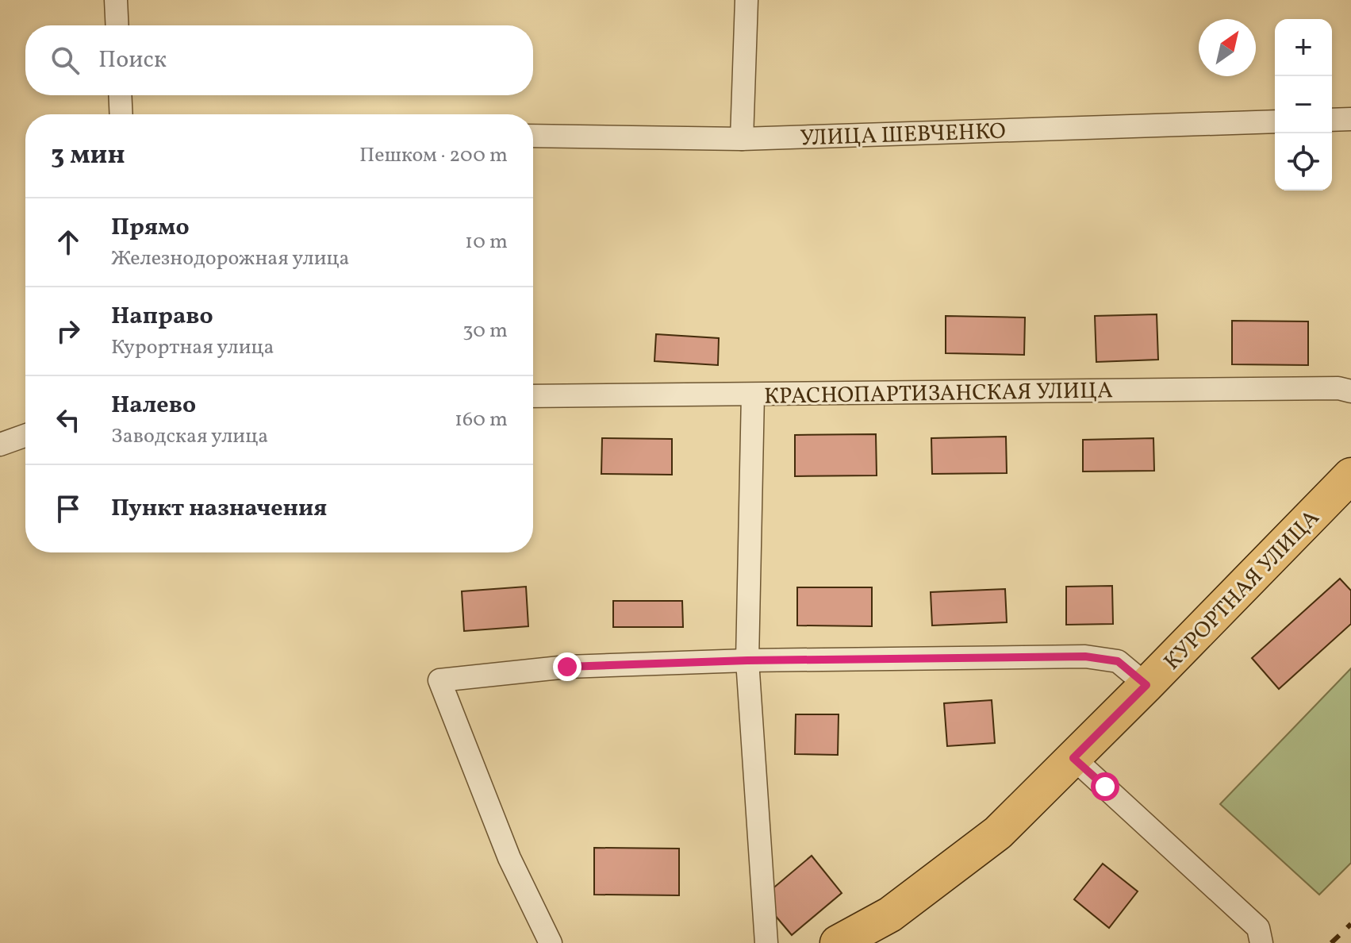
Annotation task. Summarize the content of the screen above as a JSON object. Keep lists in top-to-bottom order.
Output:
{
  "streets": {
    "main road": ["КУРОРТНАЯ УЛИЦА"],
    "street": ["УЛИЦА ШЕВЧЕНКО", "КРАСНОПАРТИЗАНСКАЯ УЛИЦА"]
  },
  "north": "top right",
  "page": {
    "map_buttons": ["+", "−"],
    "search": "Поиск",
    "heading": ["3 мин", "Пешком · 200 m"],
    "list": [
      ["Прямо", "Железнодорожная улица", "10 m"],
      ["Направо", "Курортная улица", "30 m"],
      ["Налево", "Заводская улица", "160 m"],
      "Пункт назначения"
    ]
  }
}
